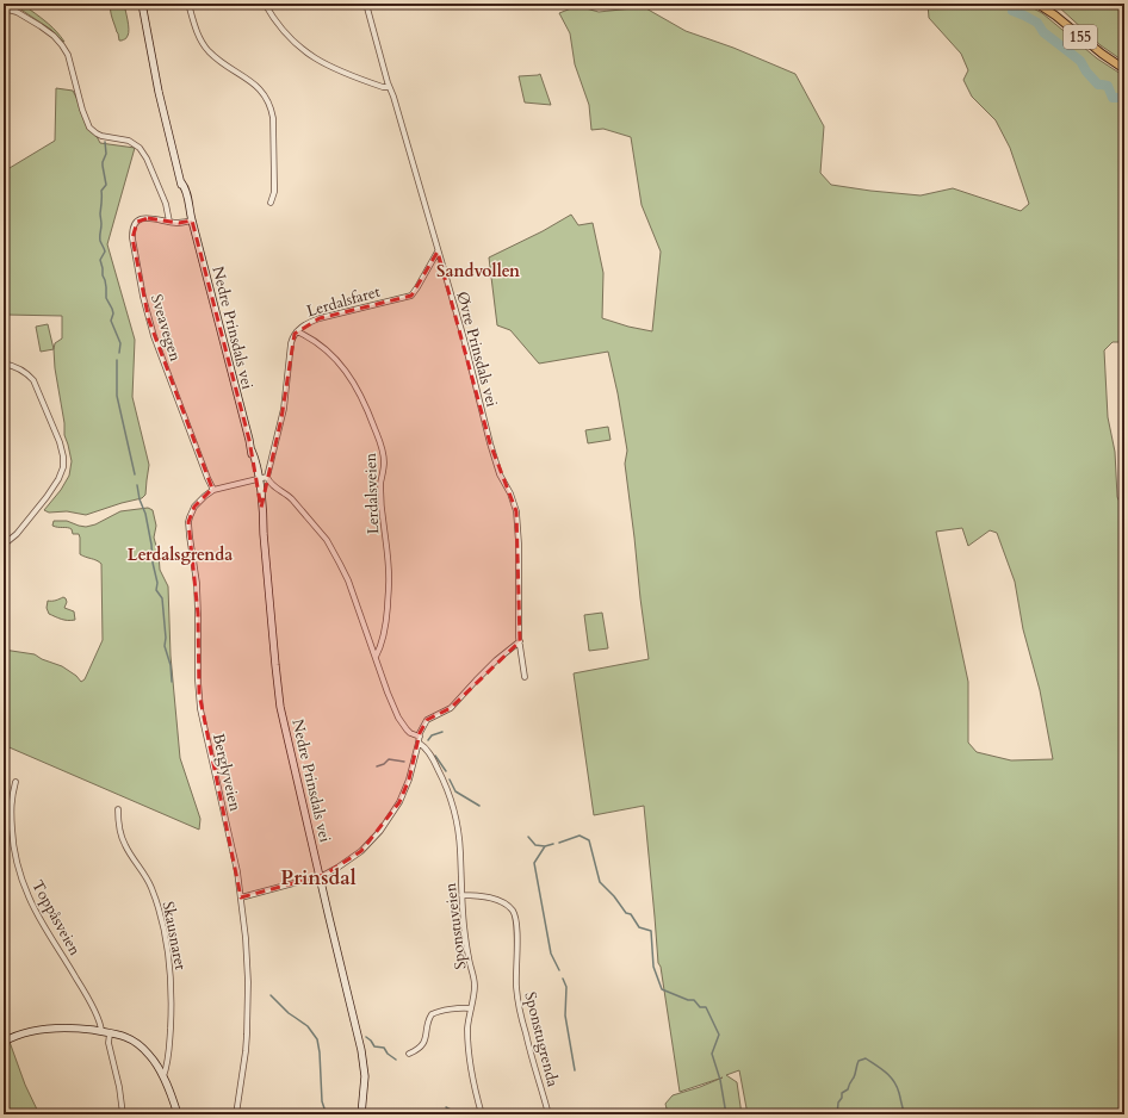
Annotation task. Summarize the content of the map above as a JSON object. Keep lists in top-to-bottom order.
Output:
{
  "streets": {
    "main road": ["155", "Nedre Prinsdals vei"],
    "street": [
      "Lerdalsfaret",
      "Sveavegen",
      "Øvre Prinsdals vei",
      "Lerdalsveien",
      "Berglyveien",
      "Toppåsveien",
      "Sponstuveien",
      "Skausnaret",
      "Sponstugrenda"
    ]
  },
  "crossings": [
    ["Lerdalsfaret", "Øvre Prinsdals vei"],
    ["Lerdalsfaret", "Lerdalsveien"],
    ["Lerdalsfaret", "Sponstuveien"],
    ["Sveavegen", "Nedre Prinsdals vei"],
    ["Sveavegen", "Berglyveien"],
    ["Nedre Prinsdals vei", "Berglyveien"],
    ["Lerdalsveien", "Sponstuveien"],
    ["Sponstuveien", "Sponstugrenda"]
  ],
  "districts": ["Sandvollen", "Lerdalsgrenda", "Prinsdal"]
}
